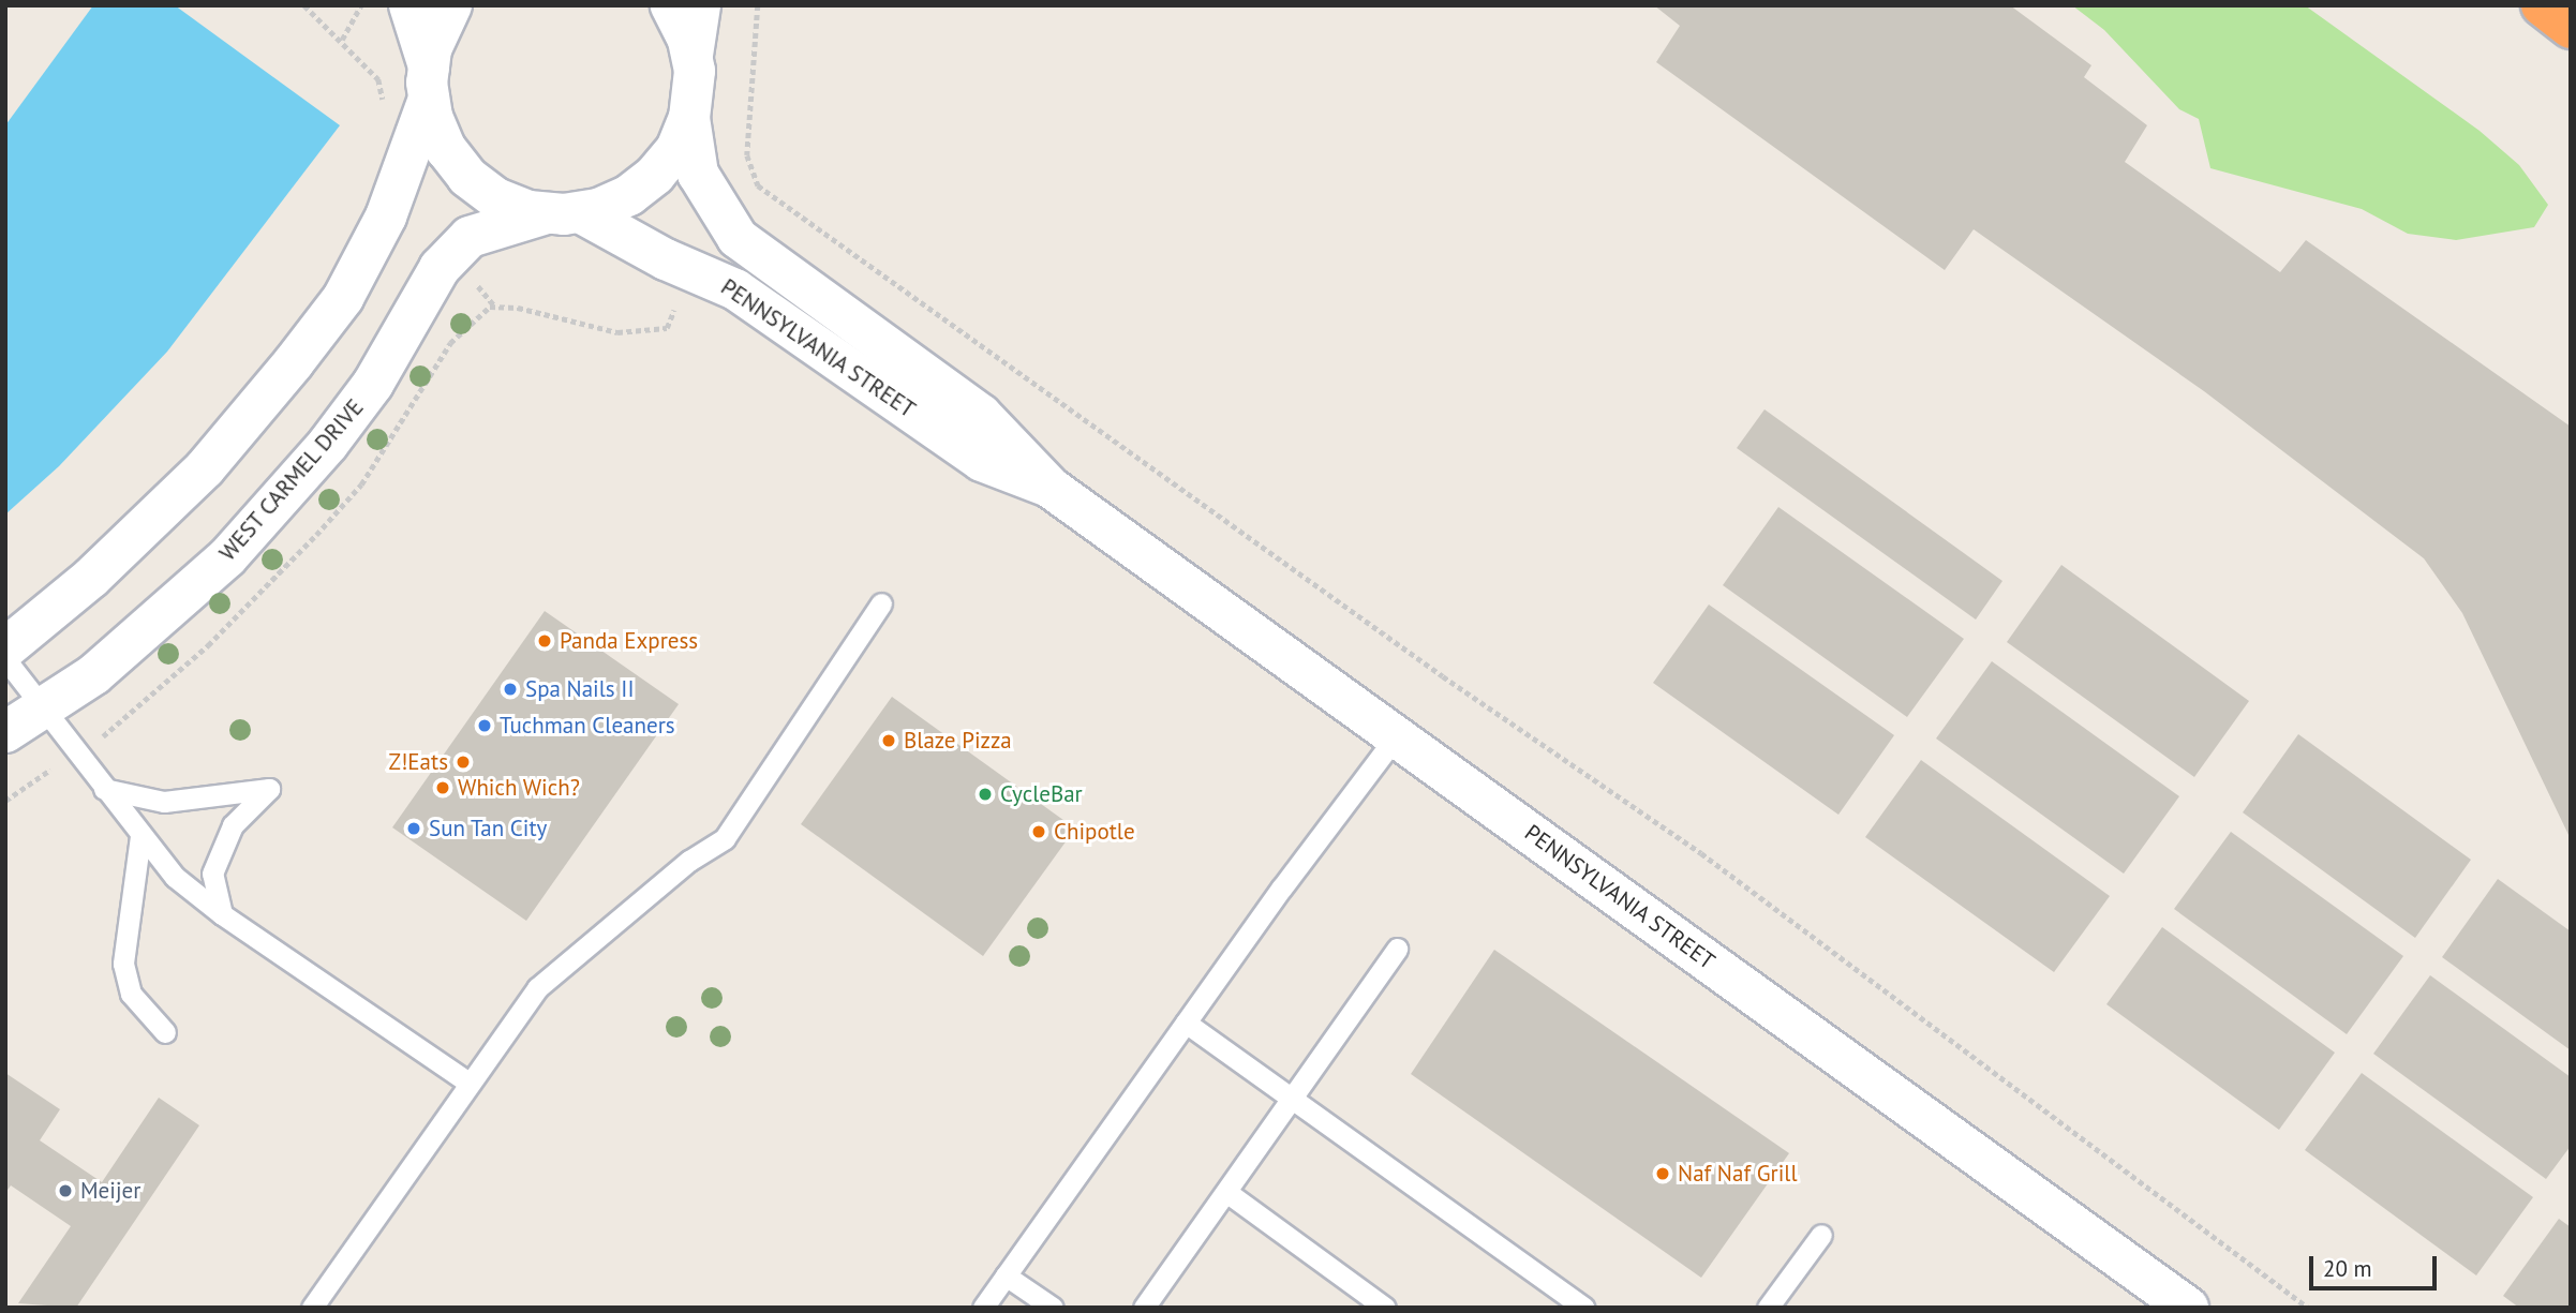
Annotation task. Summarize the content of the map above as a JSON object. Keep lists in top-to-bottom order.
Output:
{
  "streets": {
    "main road": ["PENNSYLVANIA STREET", "WEST CARMEL DRIVE"]
  },
  "crossings": [
    ["PENNSYLVANIA STREET", "WEST CARMEL DRIVE"]
  ],
  "places": [
    "Panda Express",
    "Spa Nails II",
    "Tuchman Cleaners",
    "Blaze Pizza",
    "Z!Eats",
    "Which Wich?",
    "CycleBar",
    "Sun Tan City",
    "Chipotle",
    "Naf Naf Grill",
    "Meijer"
  ],
  "scale_bar": "20 m"
}
